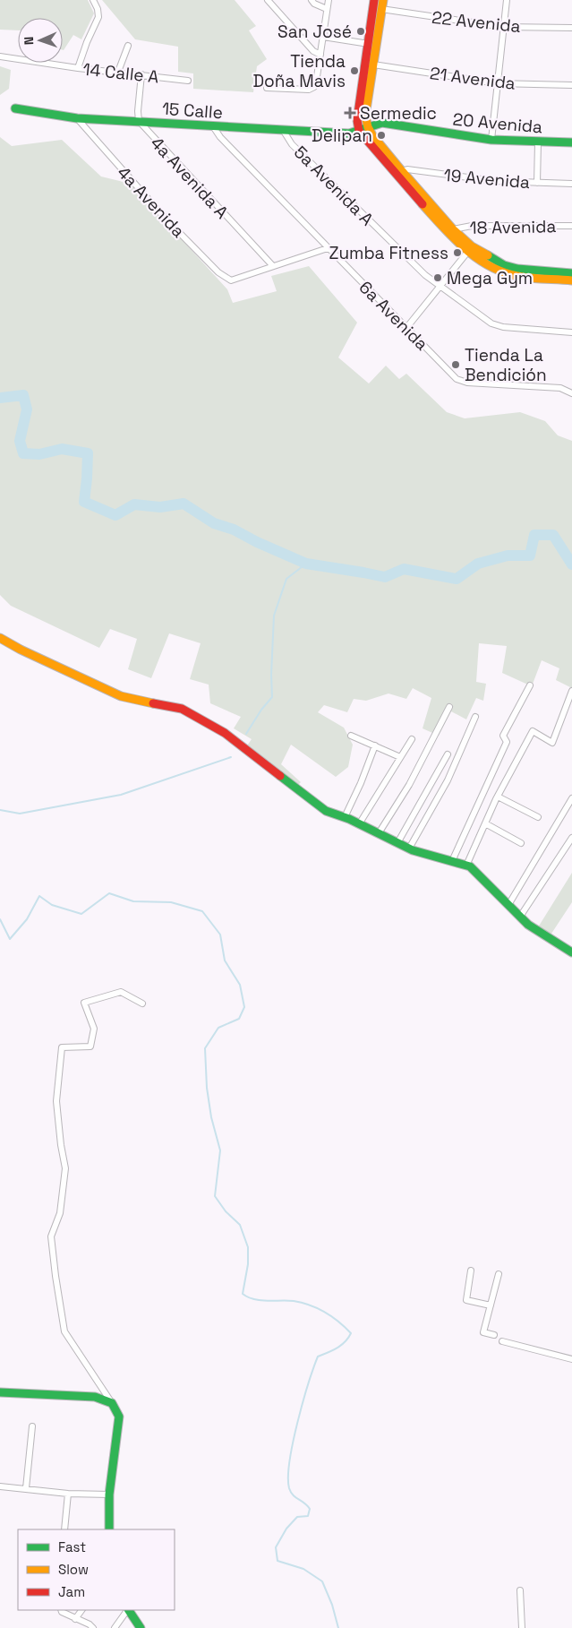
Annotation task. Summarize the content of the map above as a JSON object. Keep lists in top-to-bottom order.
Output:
{
  "streets": {
    "street": [
      "22 Avenida",
      "14 Calle A",
      "21 Avenida",
      "15 Calle",
      "20 Avenida",
      "4a Avenida A",
      "19 Avenida",
      "5a Avenida A",
      "4a Avenida",
      "18 Avenida",
      "6a Avenida"
    ]
  },
  "crossings": [
    ["14 Calle A", "4a Avenida A"],
    ["15 Calle", "20 Avenida"],
    ["15 Calle", "4a Avenida A"],
    ["15 Calle", "5a Avenida A"],
    ["15 Calle", "4a Avenida"],
    ["15 Calle", "6a Avenida"],
    ["4a Avenida A", "4a Avenida"]
  ],
  "places": {
    "other": [
      "San José",
      "Tienda Doña Mavis",
      "Delipan",
      "Zumba Fitness",
      "Mega Gym",
      "Tienda La Bendición"
    ],
    "health": ["Sermedic"]
  },
  "legend": ["Fast", "Slow", "Jam"],
  "north": "left"
}
